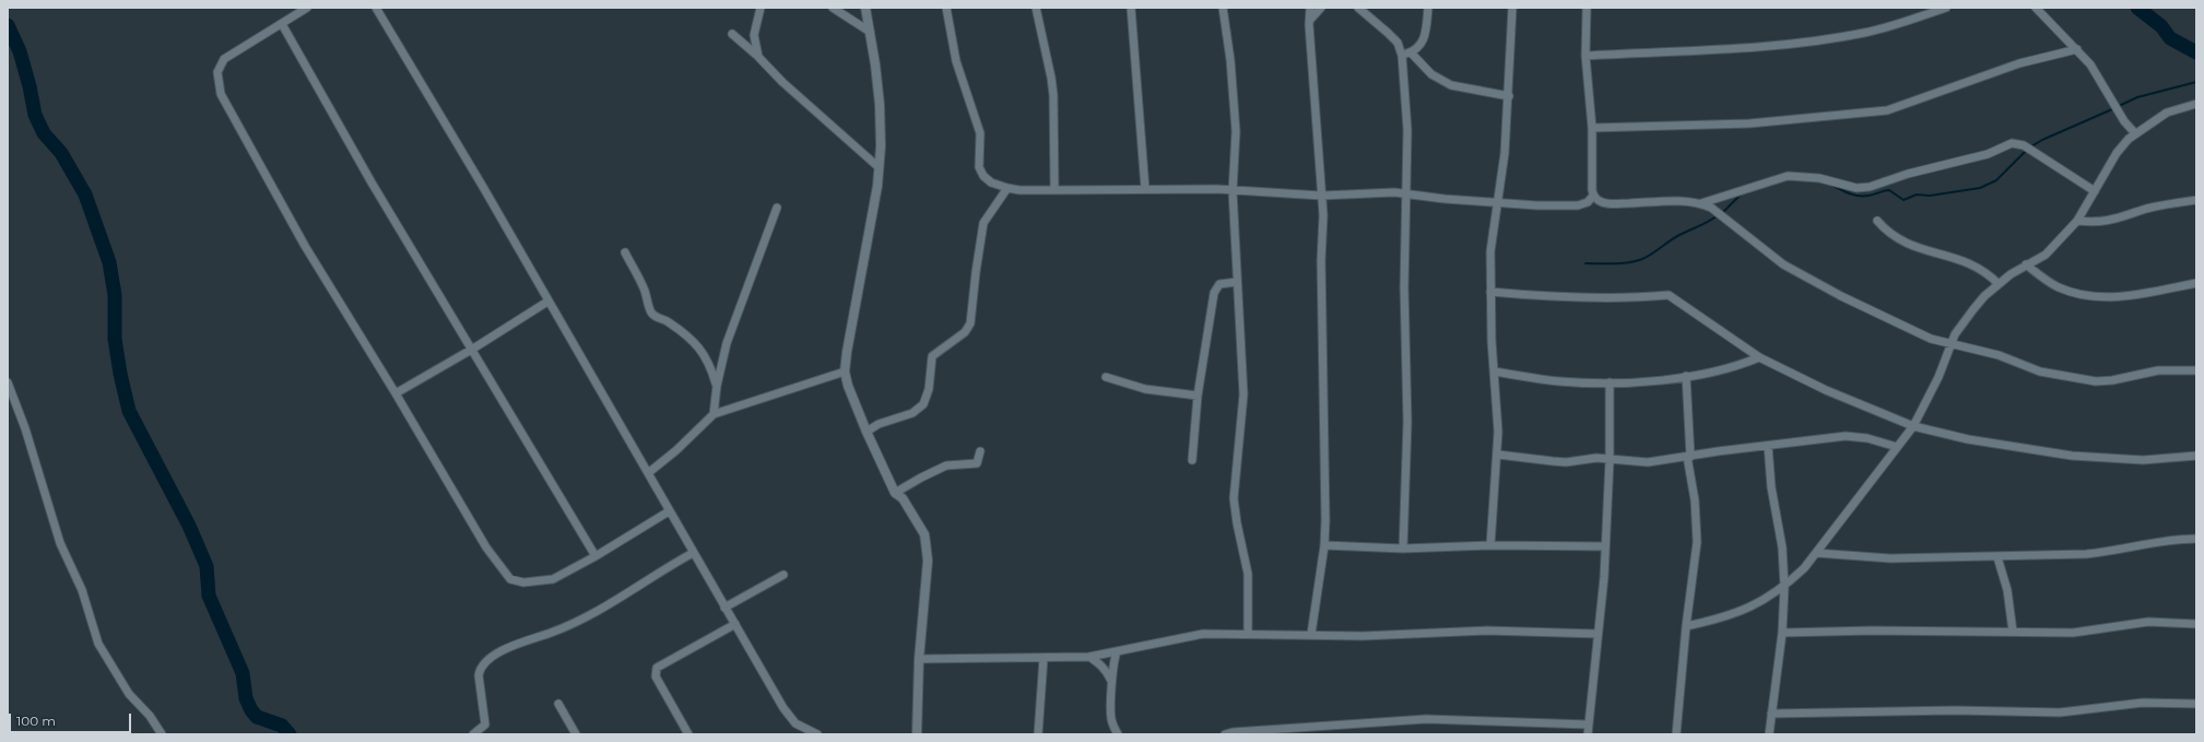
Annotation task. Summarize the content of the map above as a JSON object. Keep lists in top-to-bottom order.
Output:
{
  "scale_bar": "100 m"
}
